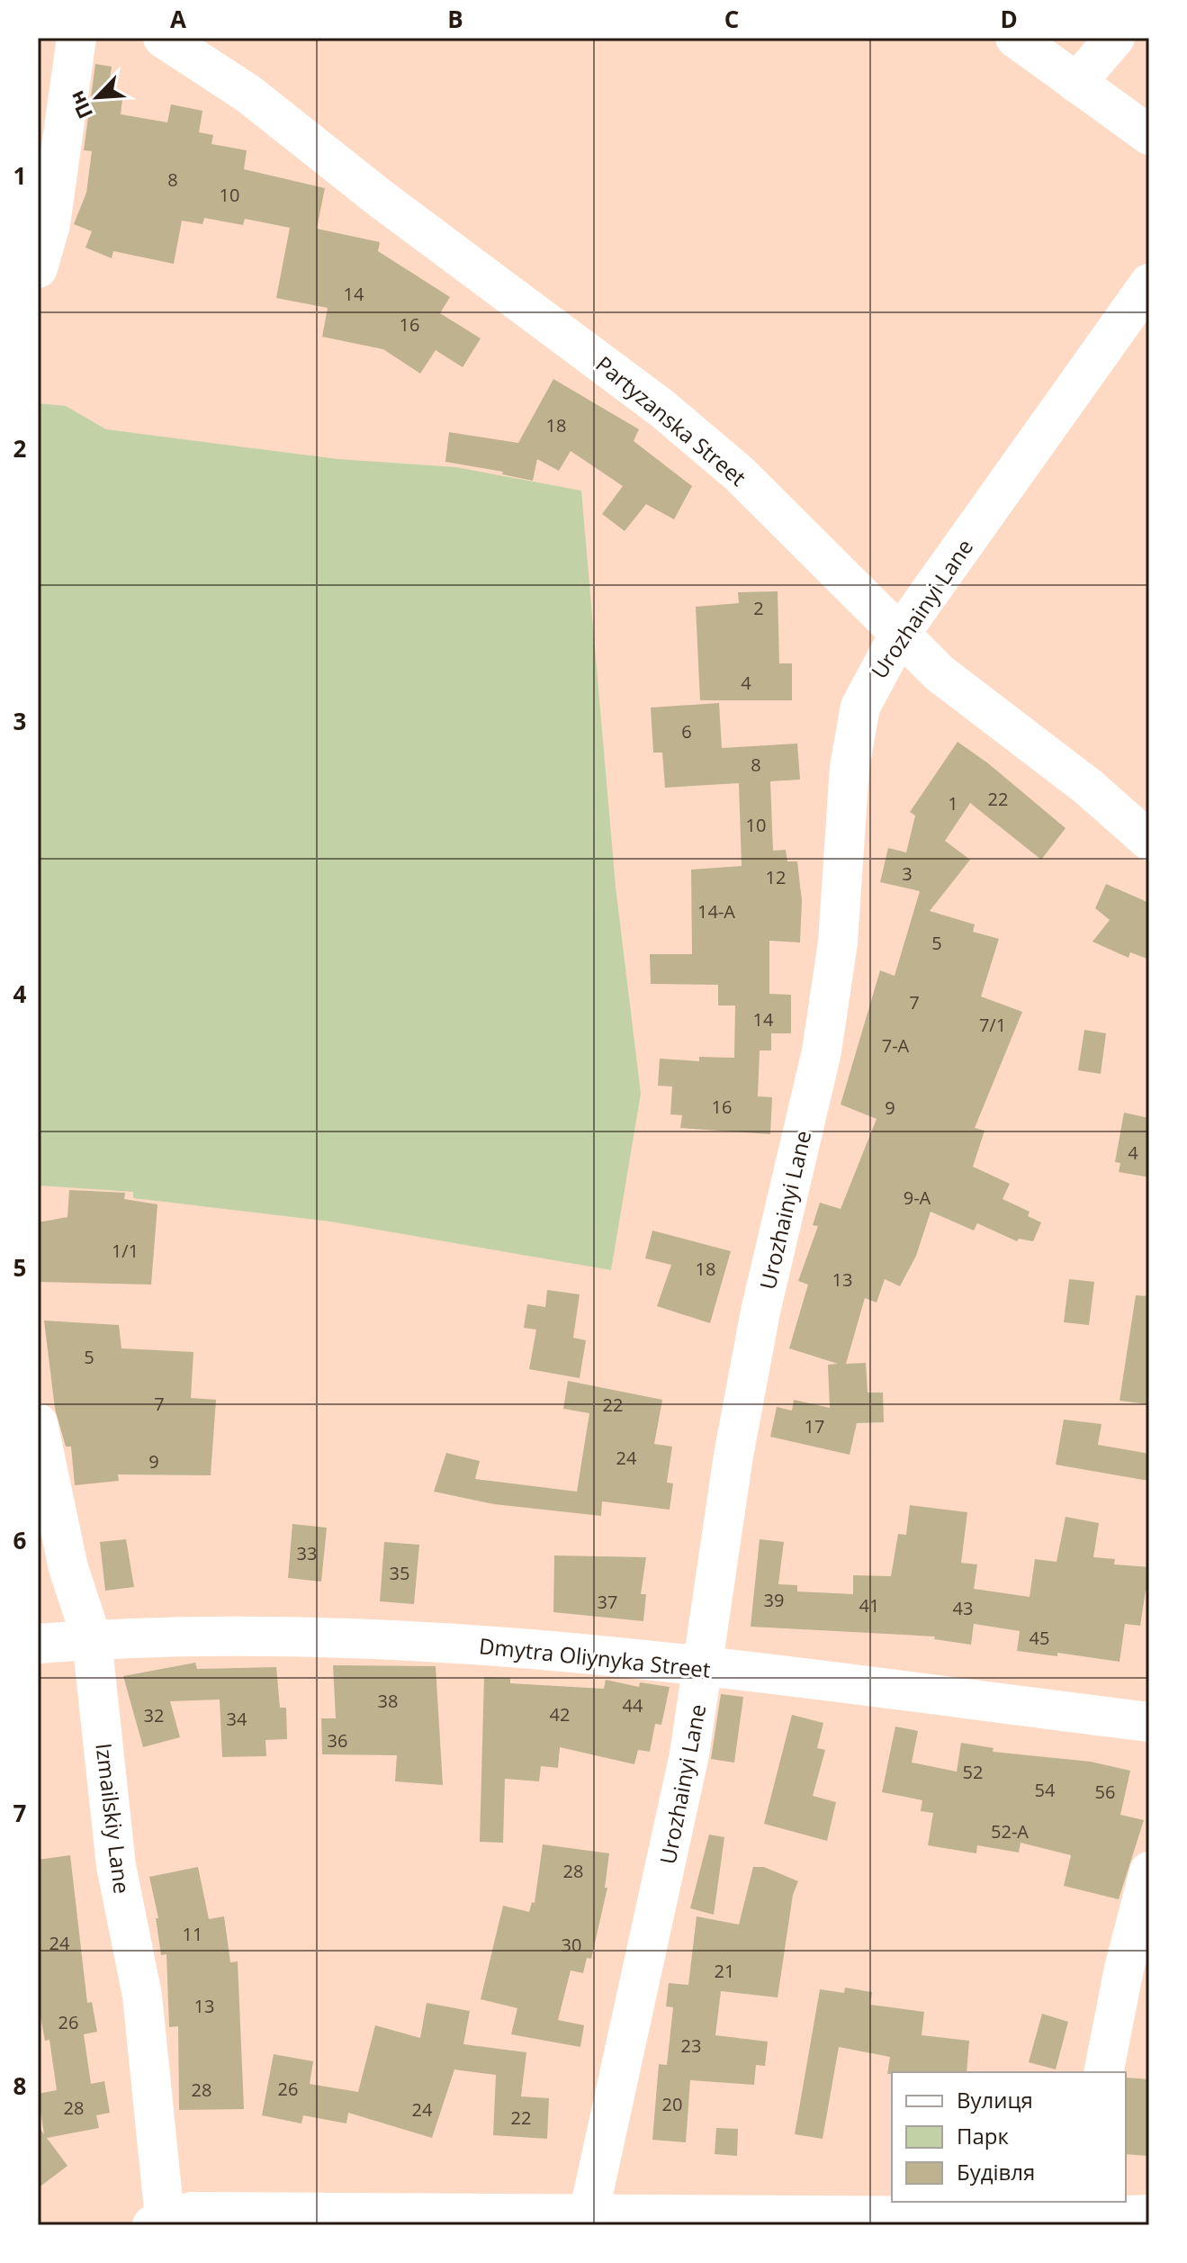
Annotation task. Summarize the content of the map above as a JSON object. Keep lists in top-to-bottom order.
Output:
{
  "streets": {
    "street": [
      "Partyzanska Street",
      "Urozhainyi Lane",
      "Dmytra Oliynyka Street",
      "Izmailskiy Lane"
    ]
  },
  "crossings": [
    ["Partyzanska Street", "Urozhainyi Lane"],
    ["Urozhainyi Lane", "Dmytra Oliynyka Street"],
    ["Dmytra Oliynyka Street", "Izmailskiy Lane"]
  ],
  "house_numbers": [
    "8",
    "10",
    "14",
    "16",
    "18",
    "2",
    "4",
    "6",
    "8",
    "22",
    "1",
    "10",
    "3",
    "12",
    "14-А",
    "5",
    "7",
    "14",
    "7/1",
    "7-А",
    "16",
    "9",
    "4",
    "9-А",
    "1/1",
    "18",
    "13",
    "5",
    "7",
    "22",
    "17",
    "24",
    "9",
    "33",
    "35",
    "39",
    "37",
    "41",
    "43",
    "45",
    "38",
    "44",
    "42",
    "32",
    "34",
    "36",
    "52",
    "54",
    "56",
    "52-А",
    "28",
    "11",
    "24",
    "30",
    "21",
    "13",
    "26",
    "23",
    "26",
    "28",
    "20",
    "28",
    "24",
    "22"
  ],
  "legend": ["Вулиця", "Парк", "Будівля"],
  "north": "bottom left",
  "grid": {
    "columns": [
      "A",
      "B",
      "C",
      "D"
    ],
    "rows": [
      "1",
      "2",
      "3",
      "4",
      "5",
      "6",
      "7",
      "8"
    ]
  }
}
